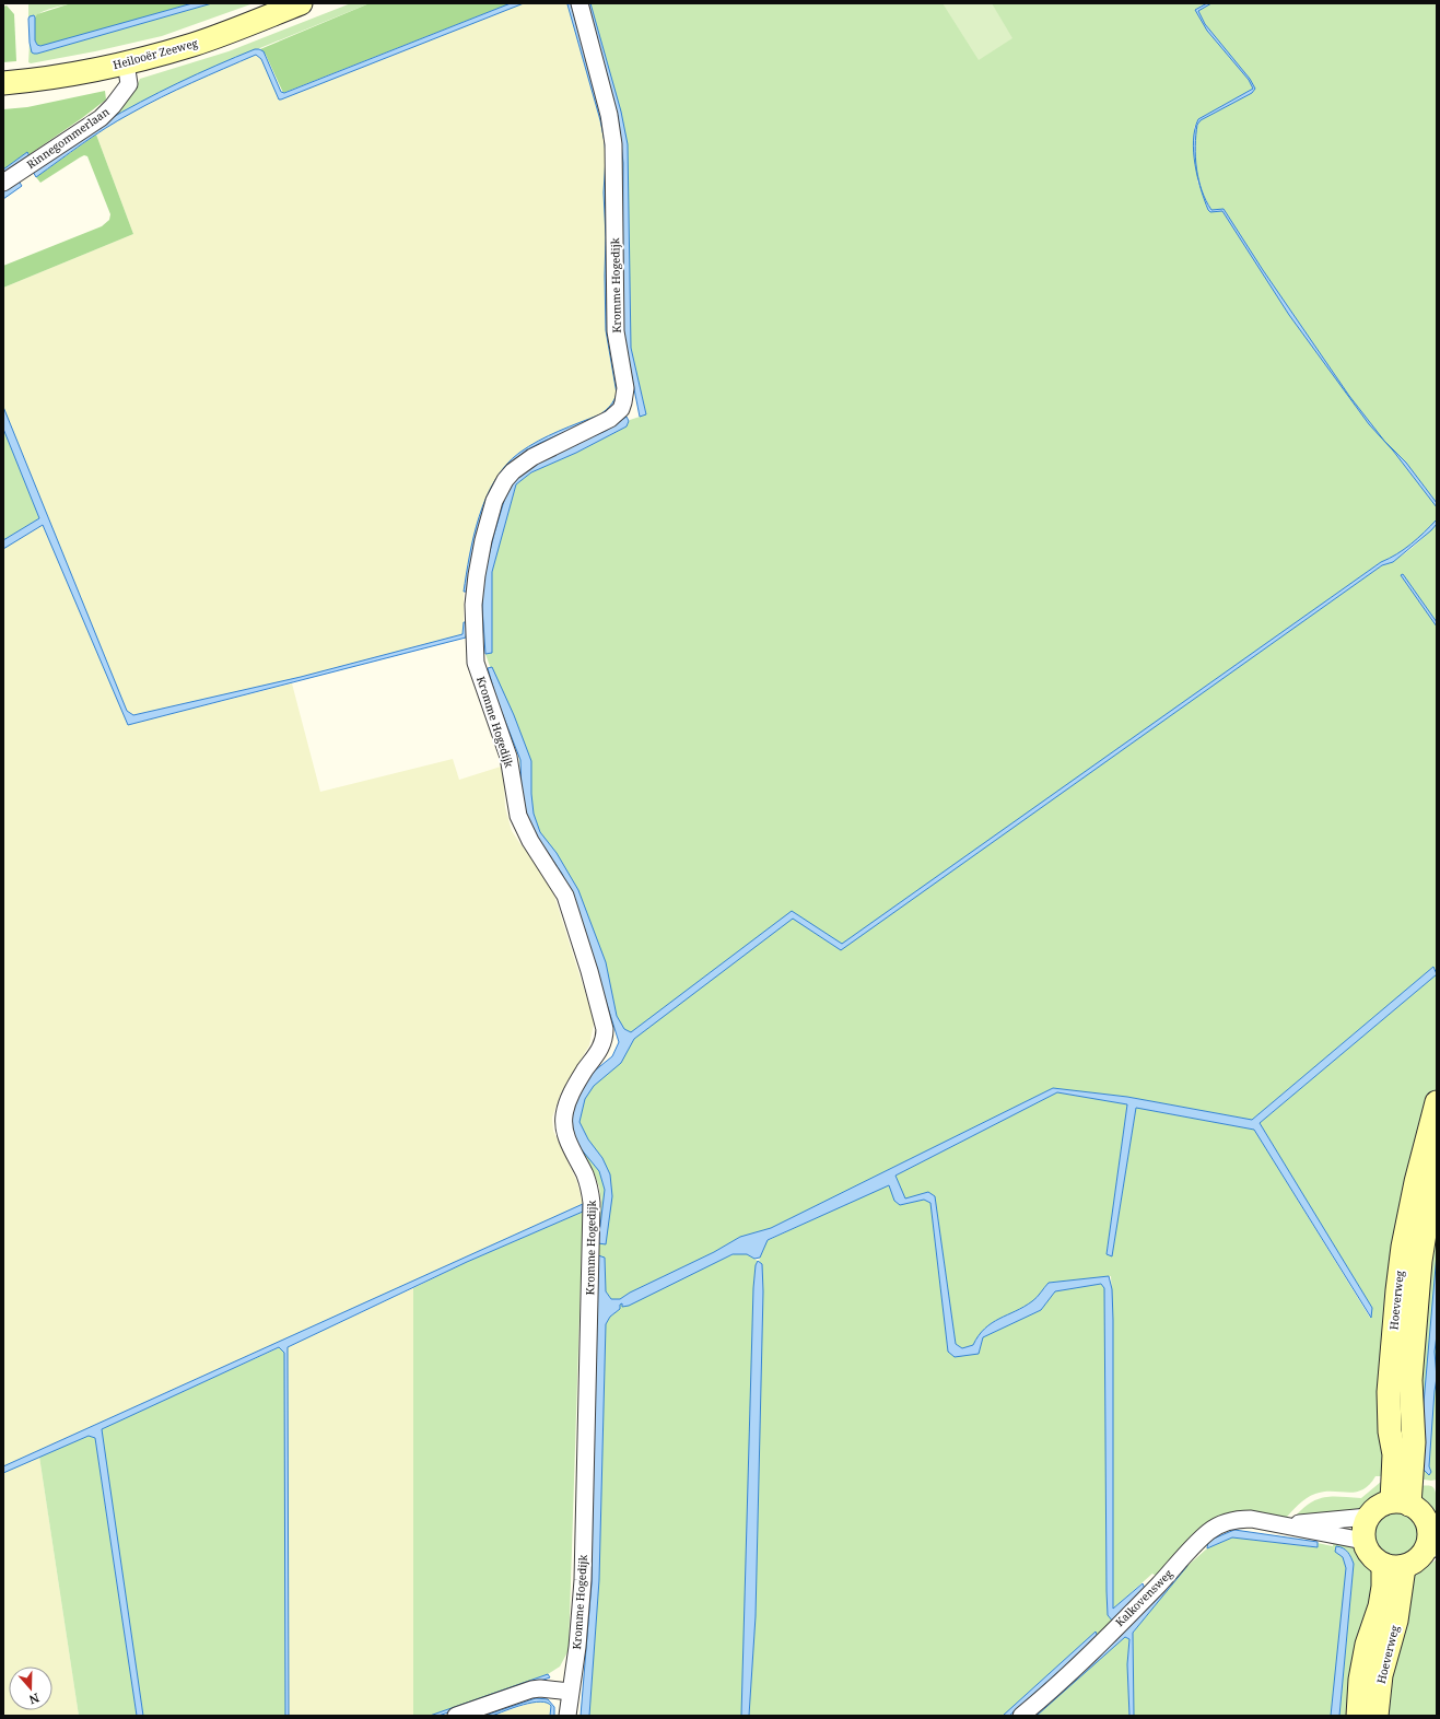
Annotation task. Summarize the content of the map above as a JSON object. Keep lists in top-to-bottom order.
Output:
{
  "streets": {
    "main road": ["Heilooër Zeeweg", "Hoeverweg"],
    "street": ["Rinnegommerlaan", "Kromme Hogedijk", "Kalkovensweg"]
  },
  "crossings": [
    ["Heilooër Zeeweg", "Rinnegommerlaan"],
    ["Hoeverweg", "Kalkovensweg"]
  ],
  "north": "bottom"
}
